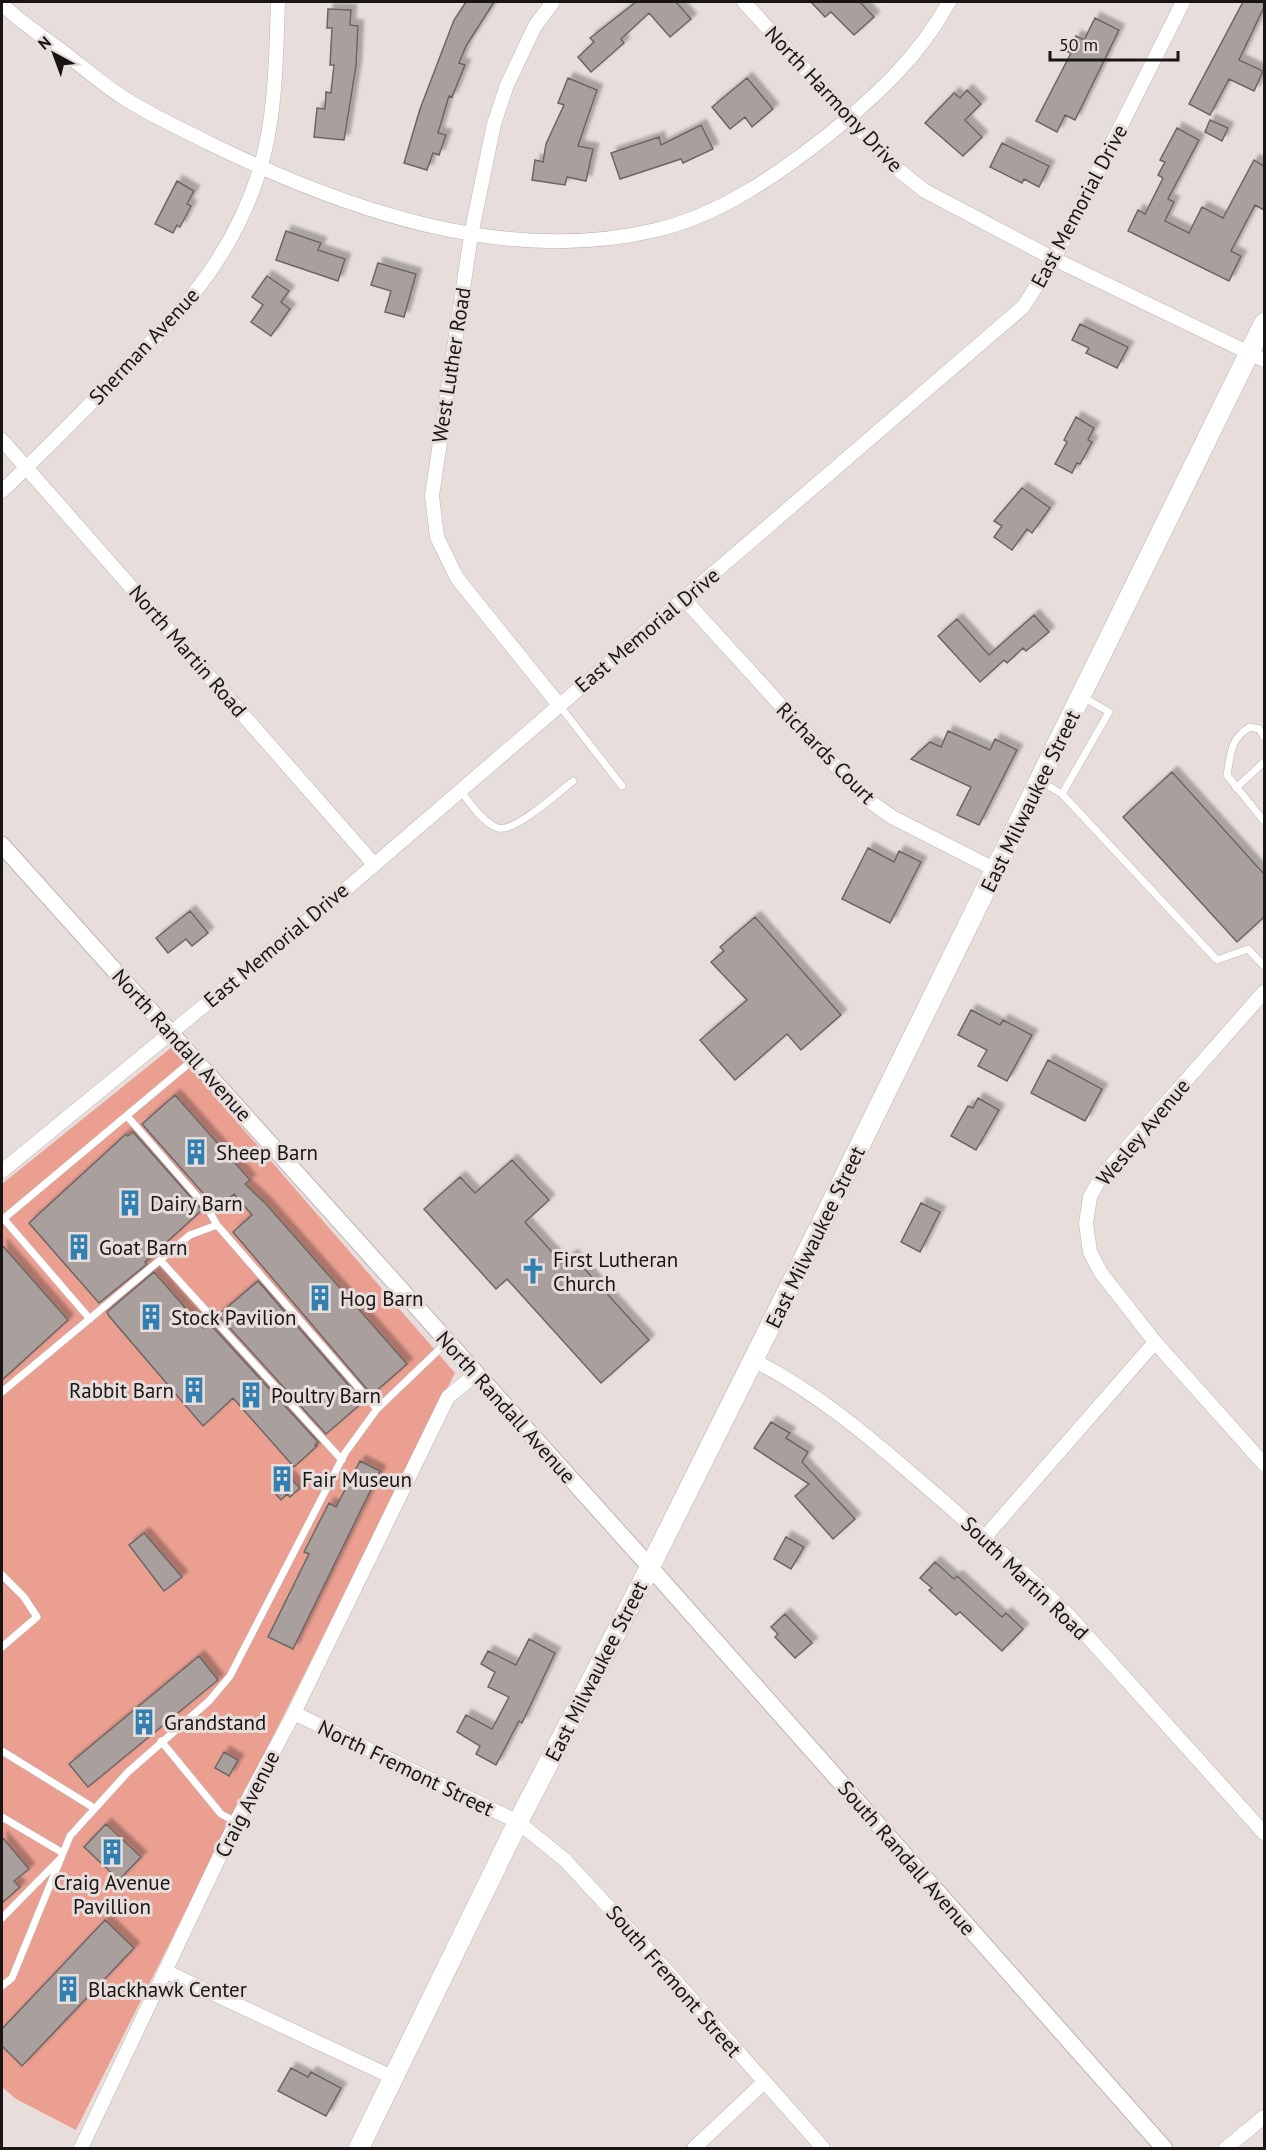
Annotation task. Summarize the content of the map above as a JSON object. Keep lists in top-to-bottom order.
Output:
{
  "streets": {
    "main road": ["East Milwaukee Street"],
    "street": [
      "North Harmony Drive",
      "East Memorial Drive",
      "Sherman Avenue",
      "West Luther Road",
      "North Martin Road",
      "Richards Court",
      "North Randall Avenue",
      "Wesley Avenue",
      "South Martin Road",
      "North Fremont Street",
      "Craig Avenue",
      "South Randall Avenue",
      "South Fremont Street"
    ]
  },
  "crossings": [
    ["North Harmony Drive", "East Memorial Drive"],
    ["North Harmony Drive", "East Milwaukee Street"],
    ["East Memorial Drive", "West Luther Road"],
    ["East Memorial Drive", "North Martin Road"],
    ["East Memorial Drive", "Richards Court"],
    ["East Memorial Drive", "North Randall Avenue"],
    ["Sherman Avenue", "North Martin Road"],
    ["Richards Court", "East Milwaukee Street"],
    ["East Milwaukee Street", "North Randall Avenue"],
    ["East Milwaukee Street", "South Martin Road"],
    ["East Milwaukee Street", "North Fremont Street"],
    ["East Milwaukee Street", "South Randall Avenue"],
    ["East Milwaukee Street", "South Fremont Street"],
    ["North Randall Avenue", "Craig Avenue"],
    ["North Randall Avenue", "South Randall Avenue"],
    ["North Fremont Street", "Craig Avenue"],
    ["North Fremont Street", "South Fremont Street"]
  ],
  "places": {
    "building": [
      "Sheep Barn",
      "Dairy Barn",
      "Goat Barn",
      "Hog Barn",
      "Stock Pavilion",
      "Rabbit Barn",
      "Poultry Barn",
      "Fair Museun",
      "Grandstand",
      "Craig Avenue Pavillion",
      "Blackhawk Center"
    ],
    "church": ["First Lutheran Church"]
  },
  "scale_bar": "50 m",
  "north": "top left"
}
